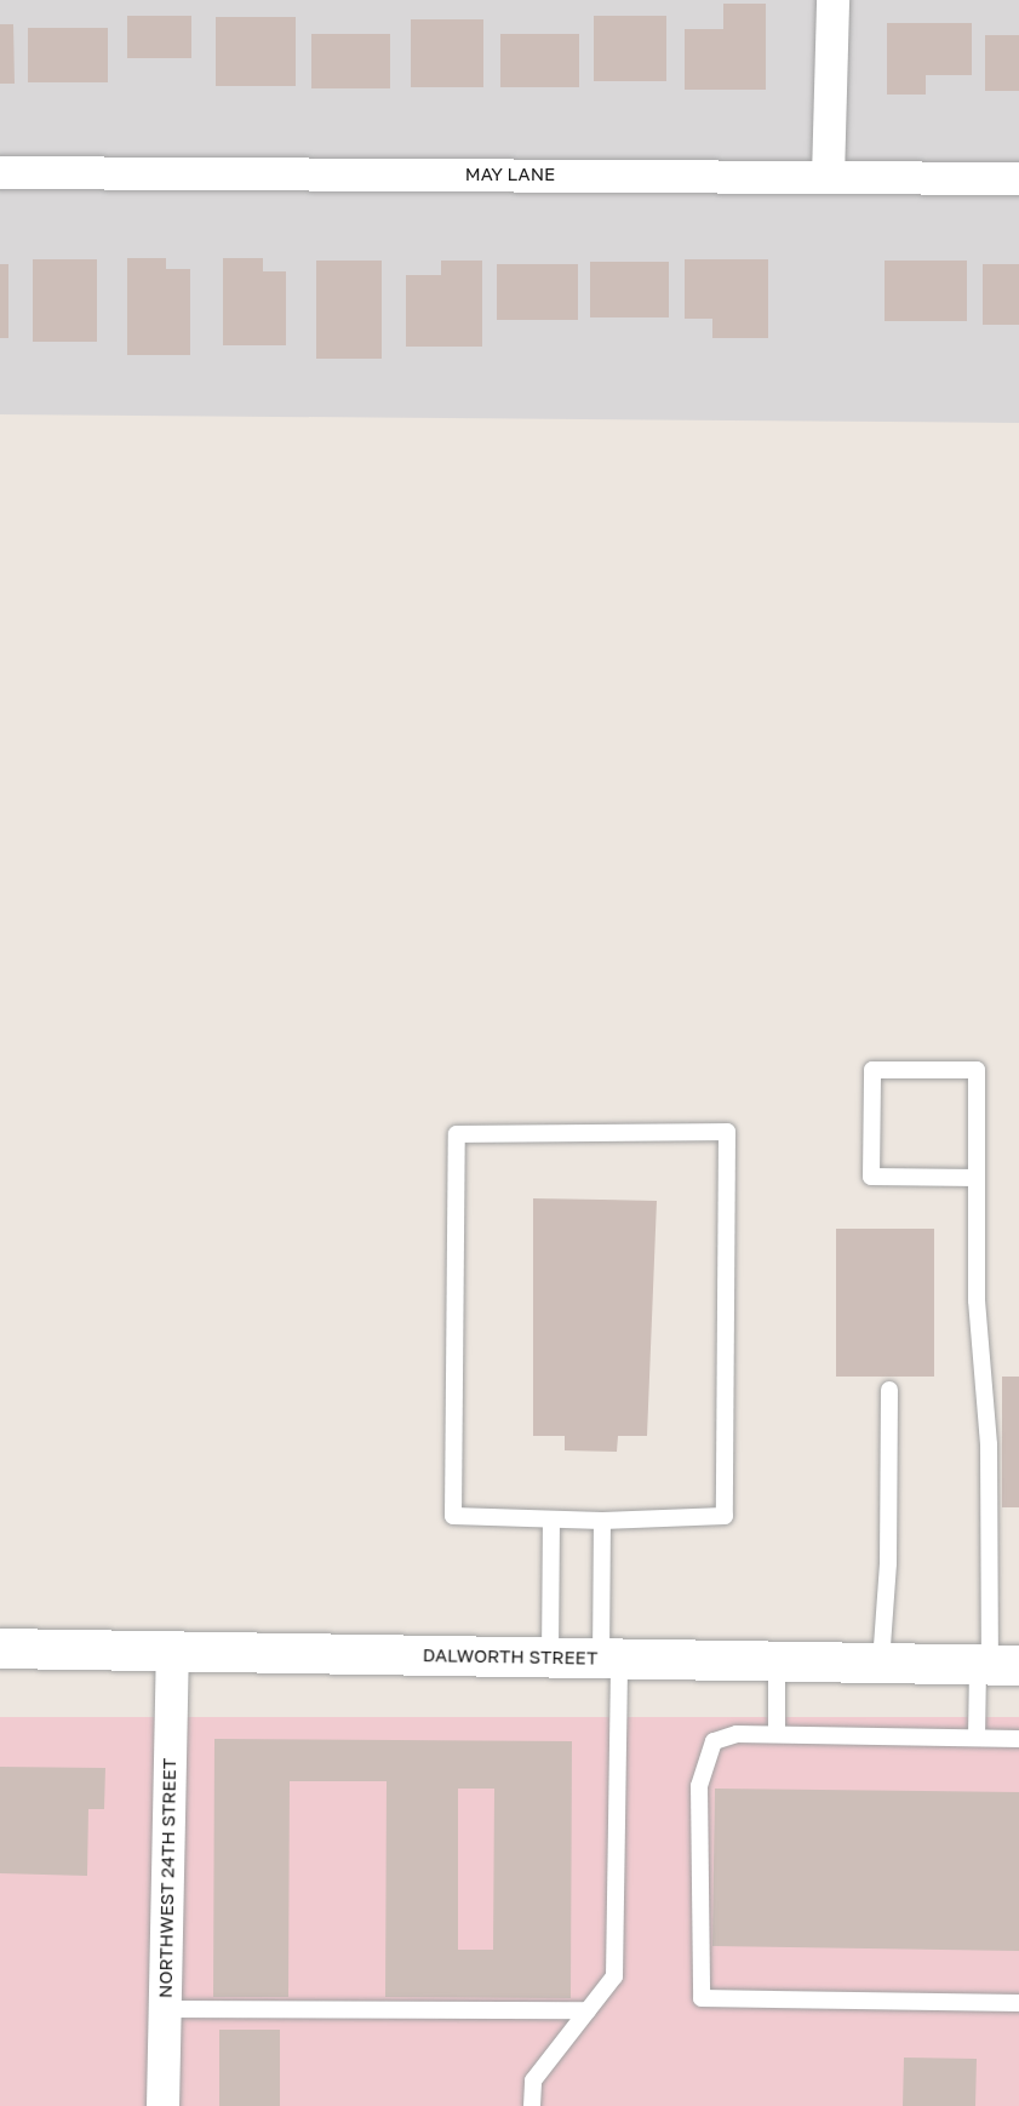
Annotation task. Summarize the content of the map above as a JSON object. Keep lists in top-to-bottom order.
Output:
{
  "streets": {
    "street": ["MAY LANE", "DALWORTH STREET", "NORTHWEST 24TH STREET"]
  },
  "crossings": [
    ["DALWORTH STREET", "NORTHWEST 24TH STREET"]
  ]
}
